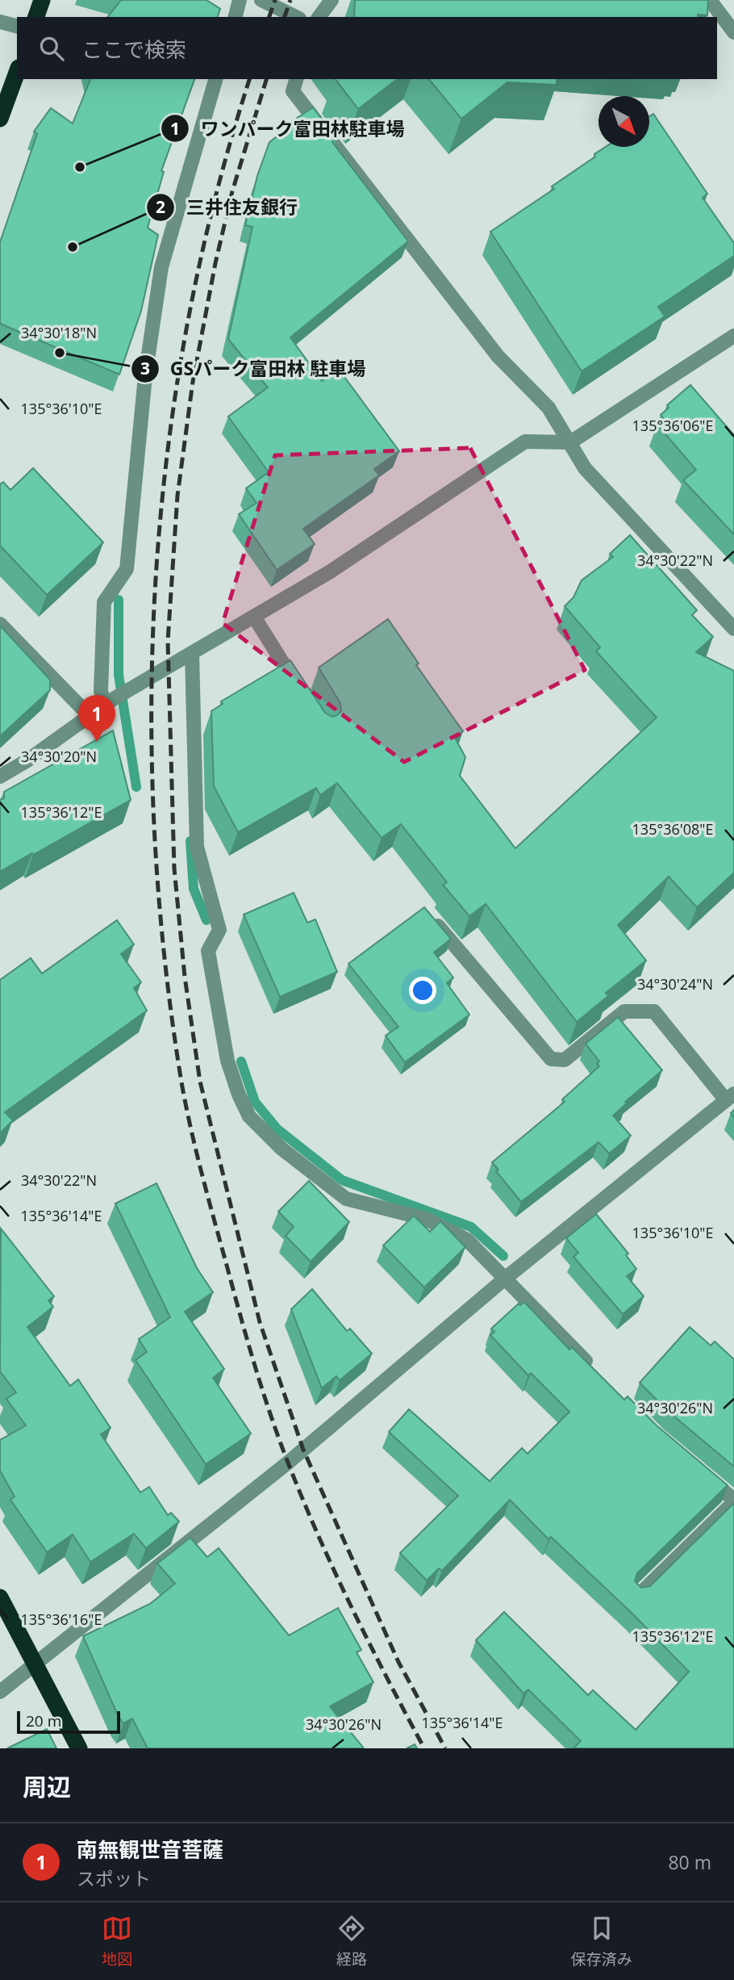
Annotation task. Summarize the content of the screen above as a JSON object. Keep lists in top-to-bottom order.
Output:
{
  "places": ["ワンパーク富田林駐車場", "三井住友銀行", "GSパーク富田林 駐車場"],
  "scale_bar": "20 m",
  "north": "bottom right",
  "page": {
    "search": "ここで検索",
    "pins": "1",
    "scale": "20 m",
    "heading": "周辺",
    "list": [
      {
        "mark": "1",
        "name": "南無観世音菩薩",
        "note": "スポット",
        "value": "80 m"
      }
    ],
    "nav": ["地図", "経路", "保存済み"]
  },
  "coordinates": [
    "34°30'18\"N",
    "135°36'10\"E",
    "135°36'06\"E",
    "34°30'22\"N",
    "34°30'20\"N",
    "135°36'12\"E",
    "135°36'08\"E",
    "34°30'24\"N",
    "135°36'14\"E",
    "34°30'26\"N",
    "135°36'16\"E"
  ]
}
